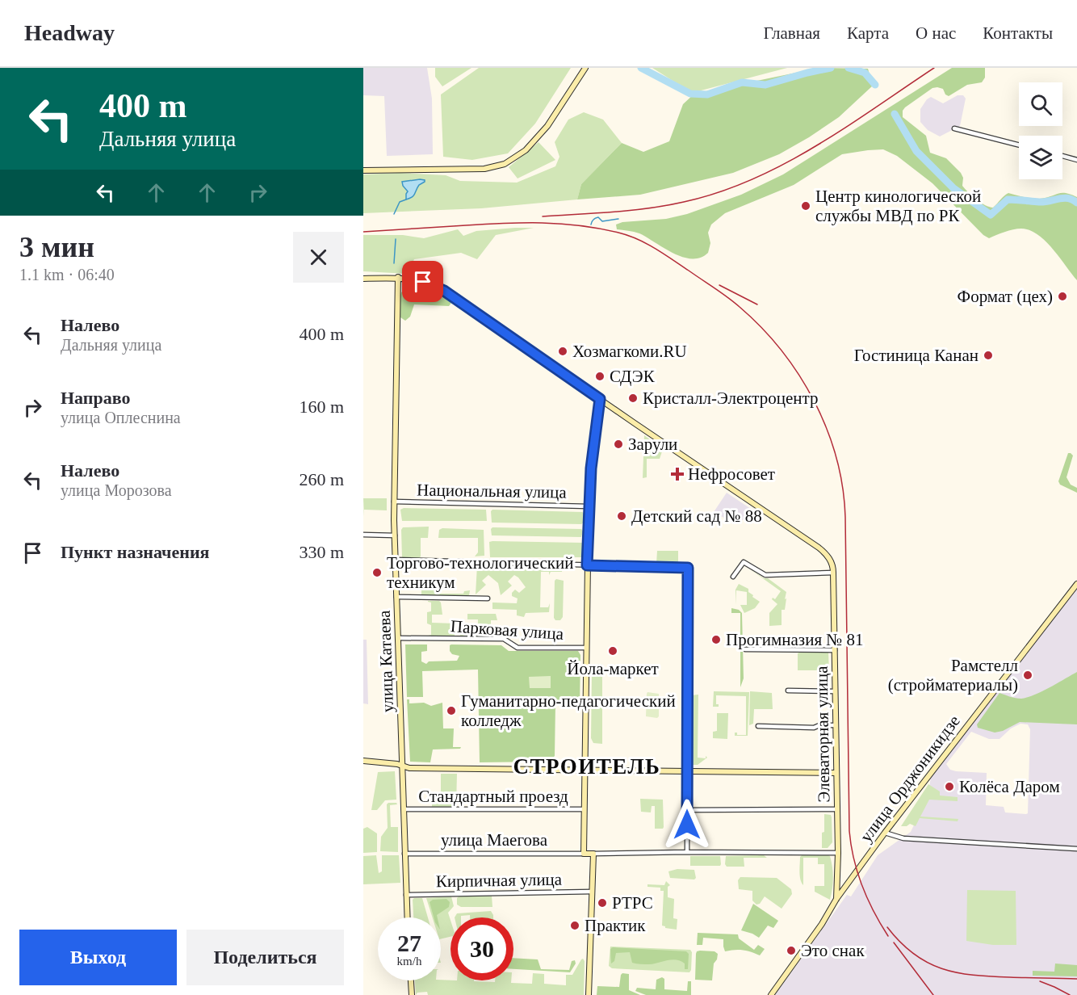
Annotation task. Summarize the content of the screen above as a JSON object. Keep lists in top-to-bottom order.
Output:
{
  "streets": {
    "street": [
      "Национальная улица",
      "Парковая улица",
      "улица Катаева",
      "Элеваторная улица",
      "улица Орджоникидзе",
      "Стандартный проезд",
      "улица Маегова",
      "Кирпичная улица"
    ]
  },
  "crossings": [
    ["Национальная улица", "улица Катаева"],
    ["Парковая улица", "улица Катаева"],
    ["улица Катаева", "Элеваторная улица"],
    ["улица Катаева", "Стандартный проезд"],
    ["улица Катаева", "улица Маегова"],
    ["улица Катаева", "Кирпичная улица"],
    ["Элеваторная улица", "улица Орджоникидзе"]
  ],
  "districts": ["СТРОИТЕЛЬ"],
  "places": {
    "other": [
      "Центр кинологической службы МВД по РК",
      "Формат (цех)",
      "Хозмагкоми.RU",
      "Гостиница Канан",
      "СДЭК",
      "Кристалл-Электроцентр",
      "Зарули",
      "Детский сад № 88",
      "Торгово-технологический техникум",
      "Прогимназия № 81",
      "Йола-маркет",
      "Рамстелл (стройматериалы)",
      "Гуманитарно-педагогический колледж",
      "Колёса Даром",
      "РТРС",
      "Практик",
      "Это снак"
    ],
    "health": ["Нефросовет"]
  },
  "page": {
    "header": "Headway",
    "nav": [
      "Главная",
      "Карта",
      "О нас",
      "Контакты"
    ],
    "turn": ["400 m", "Дальняя улица"],
    "heading": ["3 мин", "1.1 km · 06:40"],
    "list": [
      {
        "name": "Налево",
        "note": "Дальняя улица",
        "value": "400 m"
      },
      {
        "name": "Направо",
        "note": "улица Оплеснина",
        "value": "160 m"
      },
      {
        "name": "Налево",
        "note": "улица Морозова",
        "value": "260 m"
      },
      {
        "name": "Пункт назначения",
        "value": "330 m"
      }
    ],
    "speed": "27 km/h",
    "limit": "30",
    "buttons": ["Выход", "Поделиться"]
  }
}
